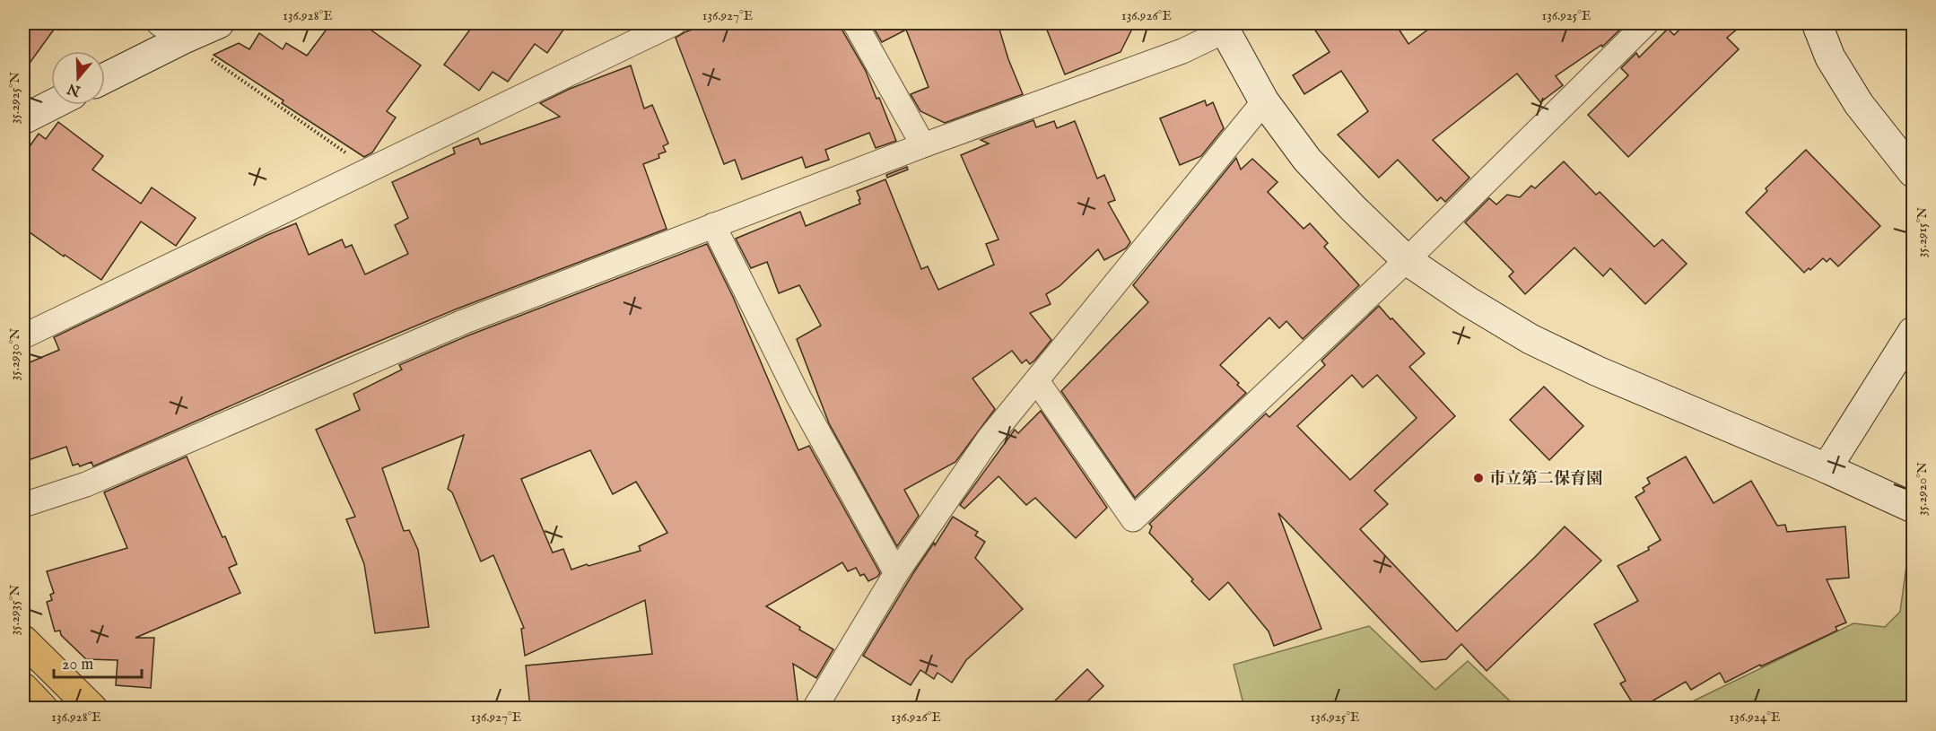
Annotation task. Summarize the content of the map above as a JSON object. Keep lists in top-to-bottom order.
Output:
{
  "places": ["市立第二保育園"],
  "scale_bar": "20 m",
  "north": "bottom",
  "coordinates": [
    "136.928°E",
    "136.927°E",
    "136.926°E",
    "136.925°E",
    "35.2925°N",
    "35.2915°N",
    "35.2930°N",
    "35.2920°N",
    "35.2935°N",
    "136.924°E"
  ]
}
